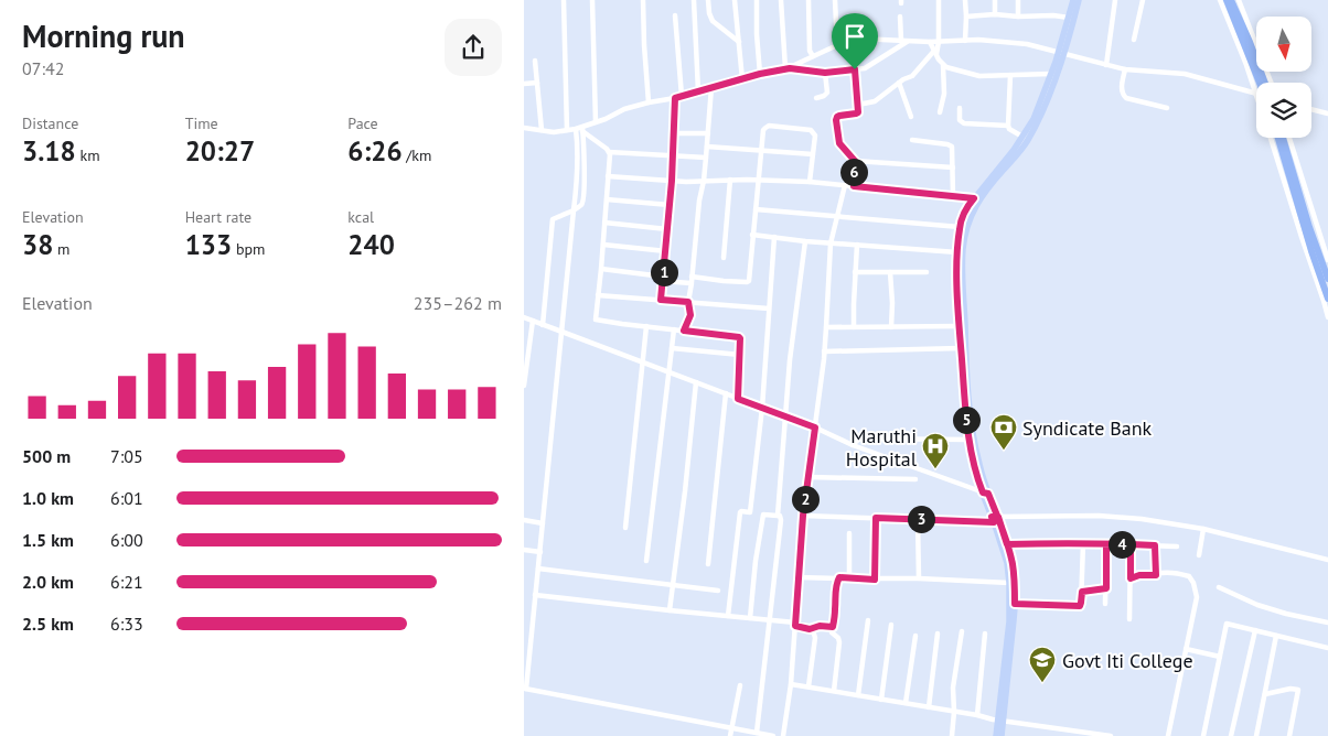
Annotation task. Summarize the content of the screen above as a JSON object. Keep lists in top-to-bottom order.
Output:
{
  "places": {
    "bank": ["Syndicate Bank"],
    "hospital": ["Maruthi Hospital"],
    "school or university": ["Govt Iti College"]
  },
  "north": "bottom",
  "page": {
    "heading": ["Morning run", "07:42"],
    "stats": [
      ["Distance", "3.18 km"],
      ["Time", "20:27"],
      ["Pace", "6:26 /km"],
      ["Elevation", "38 m"],
      ["Heart rate", "133 bpm"],
      ["kcal", "240"]
    ],
    "pins": [
      "6",
      "1",
      "5",
      "2",
      "3",
      "4"
    ],
    "chart": ["Elevation", "235–262 m"],
    "list": [
      {
        "name": "500 m",
        "note": "7:05"
      },
      {
        "name": "1.0 km",
        "note": "6:01"
      },
      {
        "name": "1.5 km",
        "note": "6:00"
      },
      {
        "name": "2.0 km",
        "note": "6:21"
      },
      {
        "name": "2.5 km",
        "note": "6:33"
      }
    ]
  }
}
